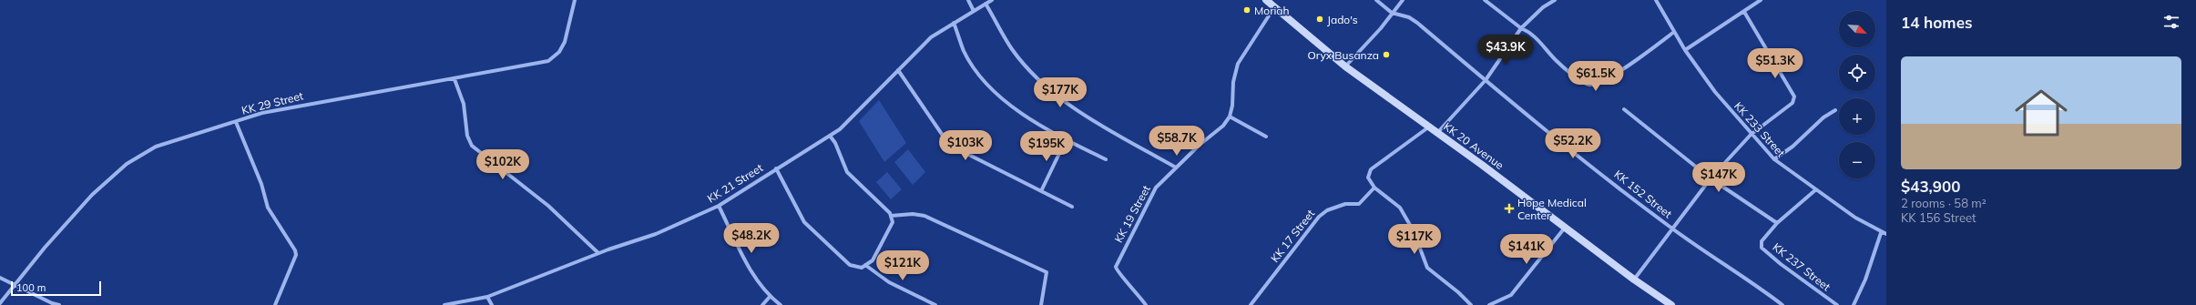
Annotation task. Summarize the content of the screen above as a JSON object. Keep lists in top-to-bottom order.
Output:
{
  "streets": {
    "main road": ["KK 20 Avenue"],
    "street": [
      "KK 29 Street",
      "KK 233 Street",
      "KK 21 Street",
      "KK 152 Street",
      "KK 19 Street",
      "KK 17 Street",
      "KK 237 Street"
    ]
  },
  "places": {
    "other": ["Moriah", "Jado's", "Oryx Busanza"],
    "health": ["Hope Medical Center"]
  },
  "scale_bar": "100 m",
  "north": "bottom right",
  "page": {
    "heading": "14 homes",
    "map_buttons": ["+", "−"],
    "price": [
      "$43.9K",
      "$51.3K",
      "$61.5K",
      "$177K",
      "$58.7K",
      "$52.2K",
      "$103K",
      "$195K",
      "$102K",
      "$147K",
      "$48.2K",
      "$117K",
      "$141K",
      "$121K"
    ],
    "list": [
      {
        "name": "$43,900",
        "note": "2 rooms · 58 m² · KK 156 Street"
      }
    ],
    "scale": "100 m"
  }
}
